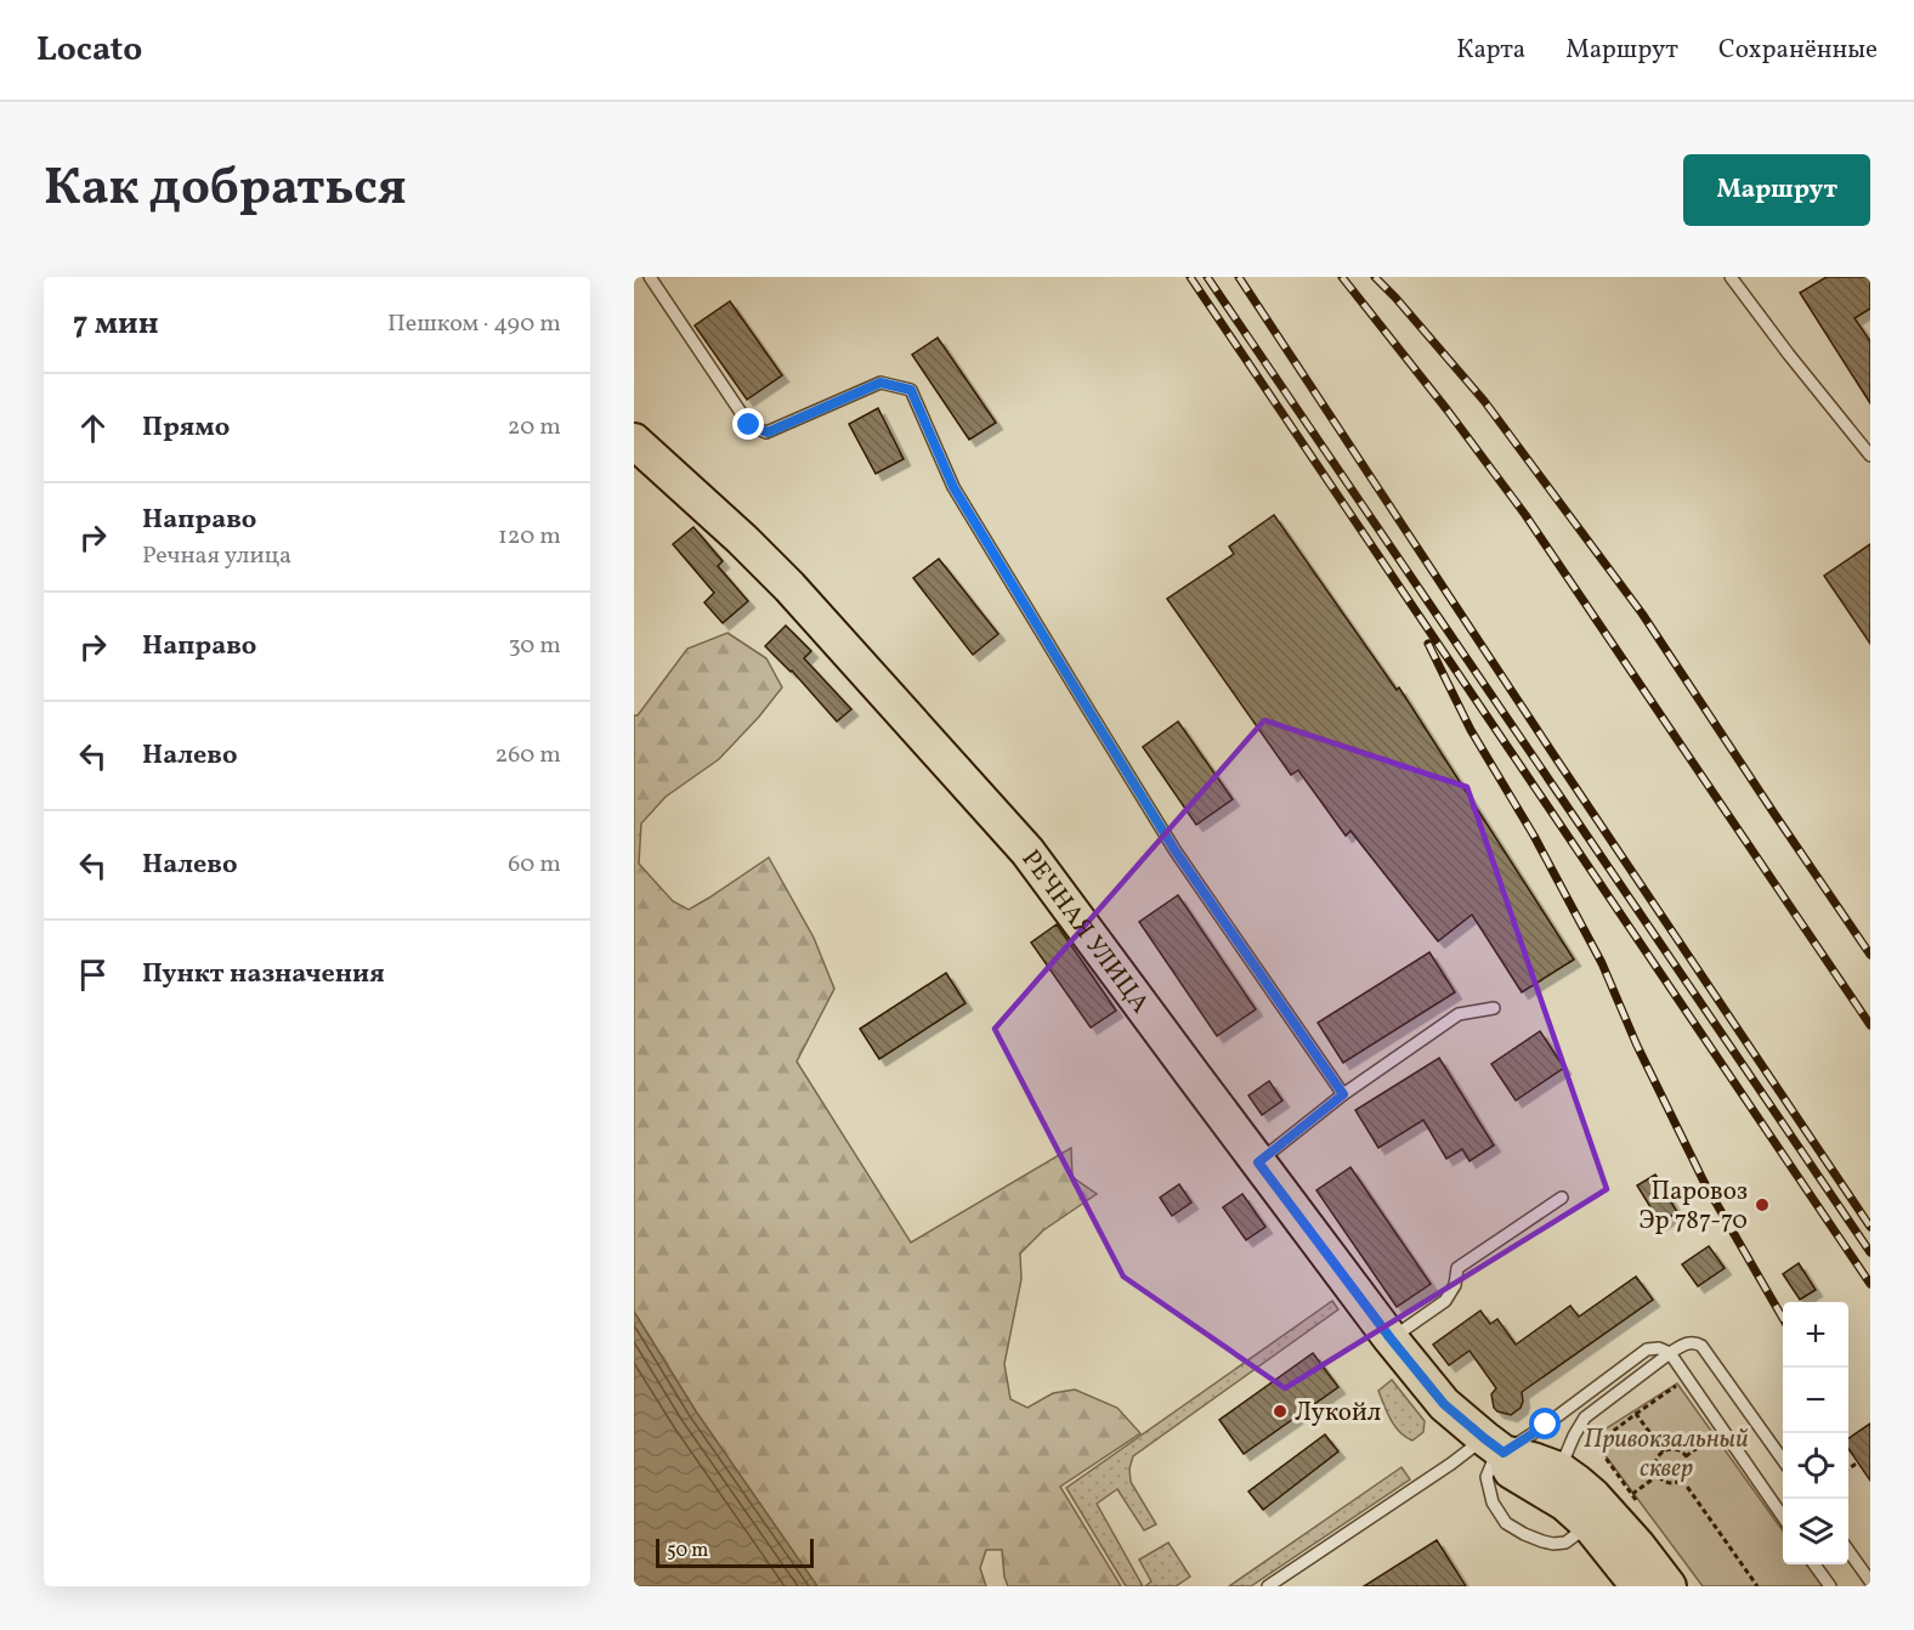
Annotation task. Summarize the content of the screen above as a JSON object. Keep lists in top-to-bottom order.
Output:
{
  "streets": {
    "main road": ["РЕЧНАЯ УЛИЦА"]
  },
  "parks": ["Привокзальный сквер"],
  "places": ["Паровоз Эр 787-70", "Лукойл"],
  "scale_bar": "50 m",
  "page": {
    "header": "Locato",
    "nav": ["Карта", "Маршрут", "Сохранённые"],
    "title": "Как добраться",
    "buttons": "Маршрут",
    "heading": ["7 мин", "Пешком · 490 m"],
    "list": [
      ["Прямо", "20 m"],
      ["Направо", "Речная улица", "120 m"],
      ["Направо", "30 m"],
      ["Налево", "260 m"],
      ["Налево", "60 m"],
      "Пункт назначения"
    ],
    "map_buttons": ["+", "−"],
    "scale": "50 m"
  }
}
